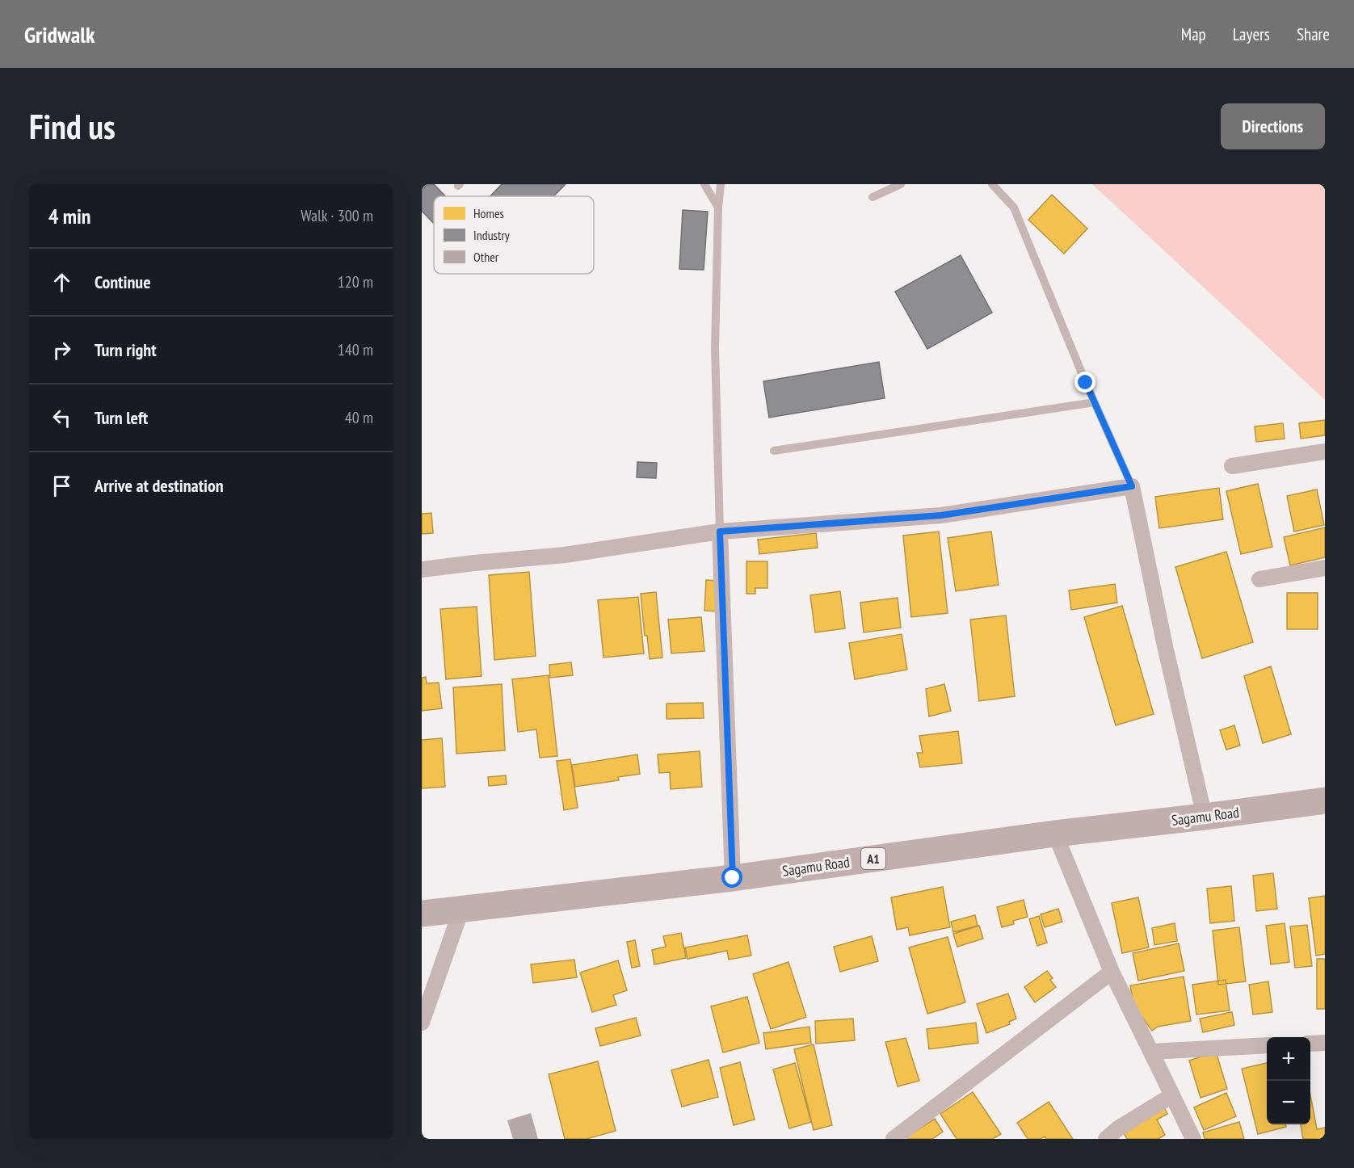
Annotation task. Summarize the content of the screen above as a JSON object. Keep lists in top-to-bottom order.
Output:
{
  "streets": {
    "highway": ["Sagamu Road", "A1"]
  },
  "legend": ["Homes", "Industry", "Other"],
  "page": {
    "header": "Gridwalk",
    "nav": ["Map", "Layers", "Share"],
    "buttons": "Directions",
    "title": "Find us",
    "heading": ["4 min", "Walk · 300 m"],
    "list": [
      ["Continue", "120 m"],
      ["Turn right", "140 m"],
      ["Turn left", "40 m"],
      "Arrive at destination"
    ],
    "map_buttons": ["+", "−"]
  }
}
